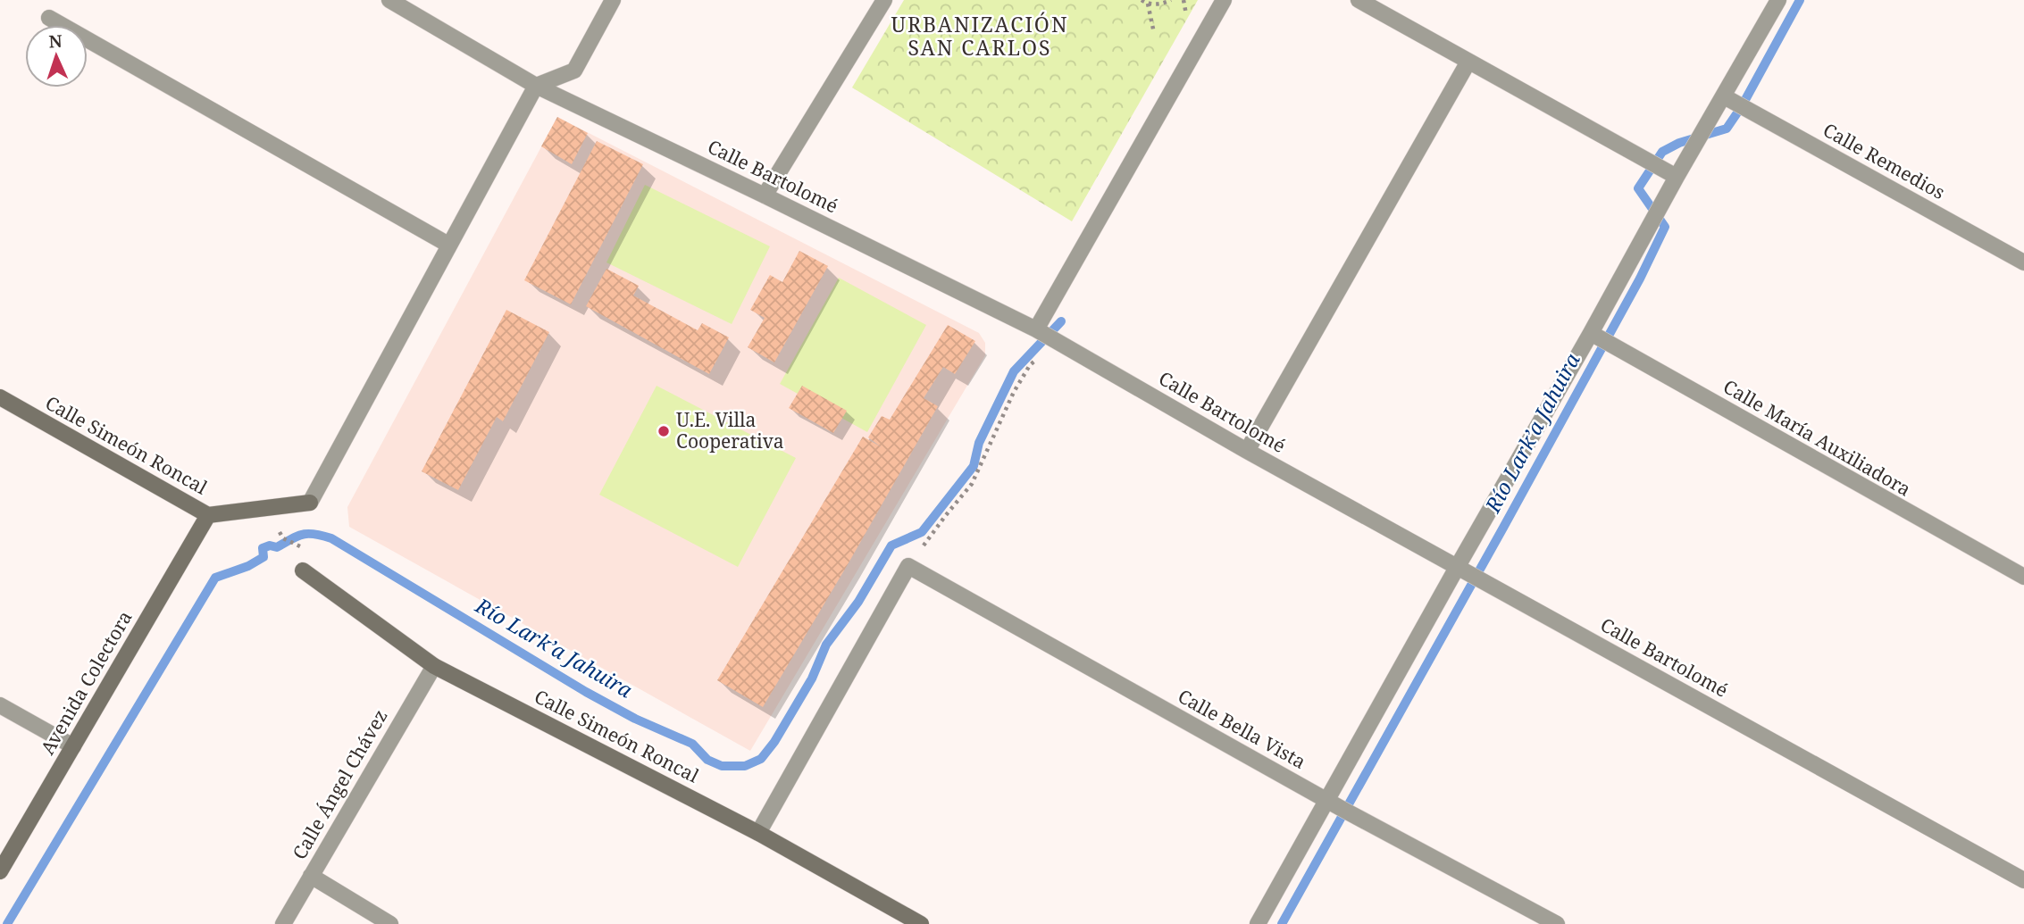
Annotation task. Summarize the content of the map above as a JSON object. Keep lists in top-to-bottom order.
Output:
{
  "streets": {
    "street": [
      "Calle Remedios",
      "Calle Bartolomé",
      "Calle María Auxiliadora",
      "Calle Simeón Roncal",
      "Avenida Colectora",
      "Calle Bella Vista",
      "Calle Ángel Chávez"
    ]
  },
  "crossings": [
    ["Calle Simeón Roncal", "Avenida Colectora"],
    ["Calle Simeón Roncal", "Calle Ángel Chávez"]
  ],
  "districts": ["URBANIZACIÓN SAN CARLOS"],
  "water": ["Río Lark’a Jahuira"],
  "places": ["U.E. Villa Cooperativa"],
  "north": "top"
}
